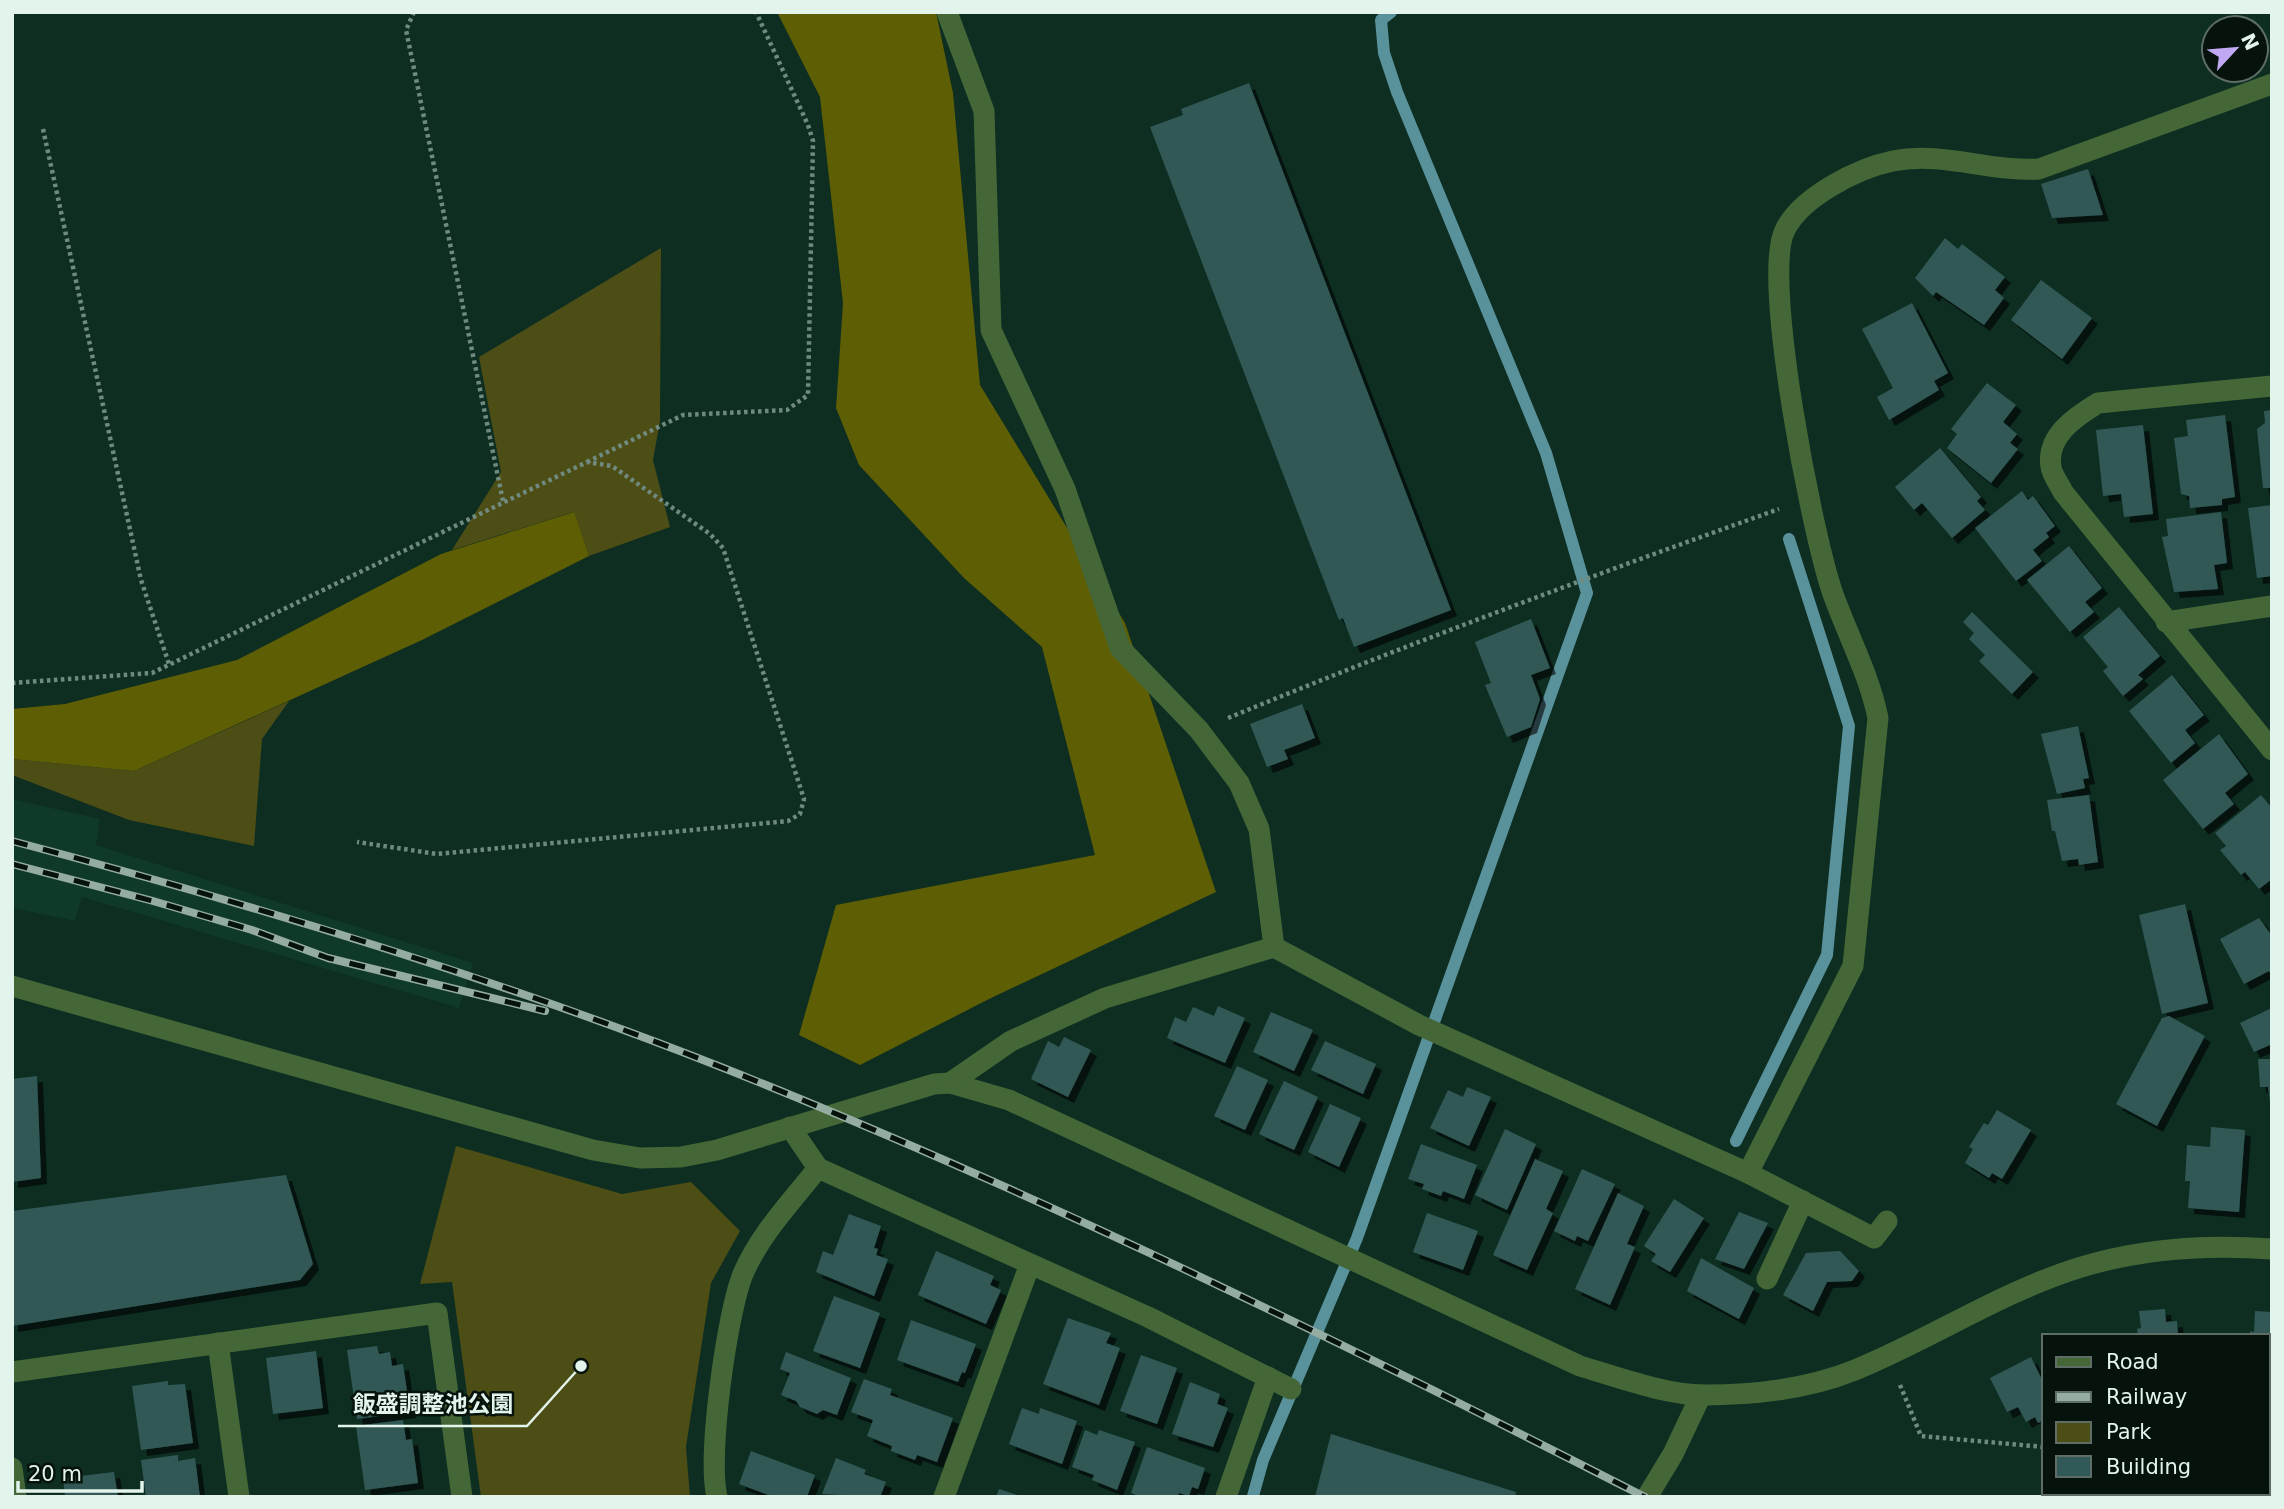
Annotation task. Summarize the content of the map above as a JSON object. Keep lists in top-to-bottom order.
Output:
{
  "places": ["飯盛調整池公園"],
  "legend": [
    "Road",
    "Railway",
    "Park",
    "Building"
  ],
  "scale_bar": "20 m",
  "north": "top right"
}
